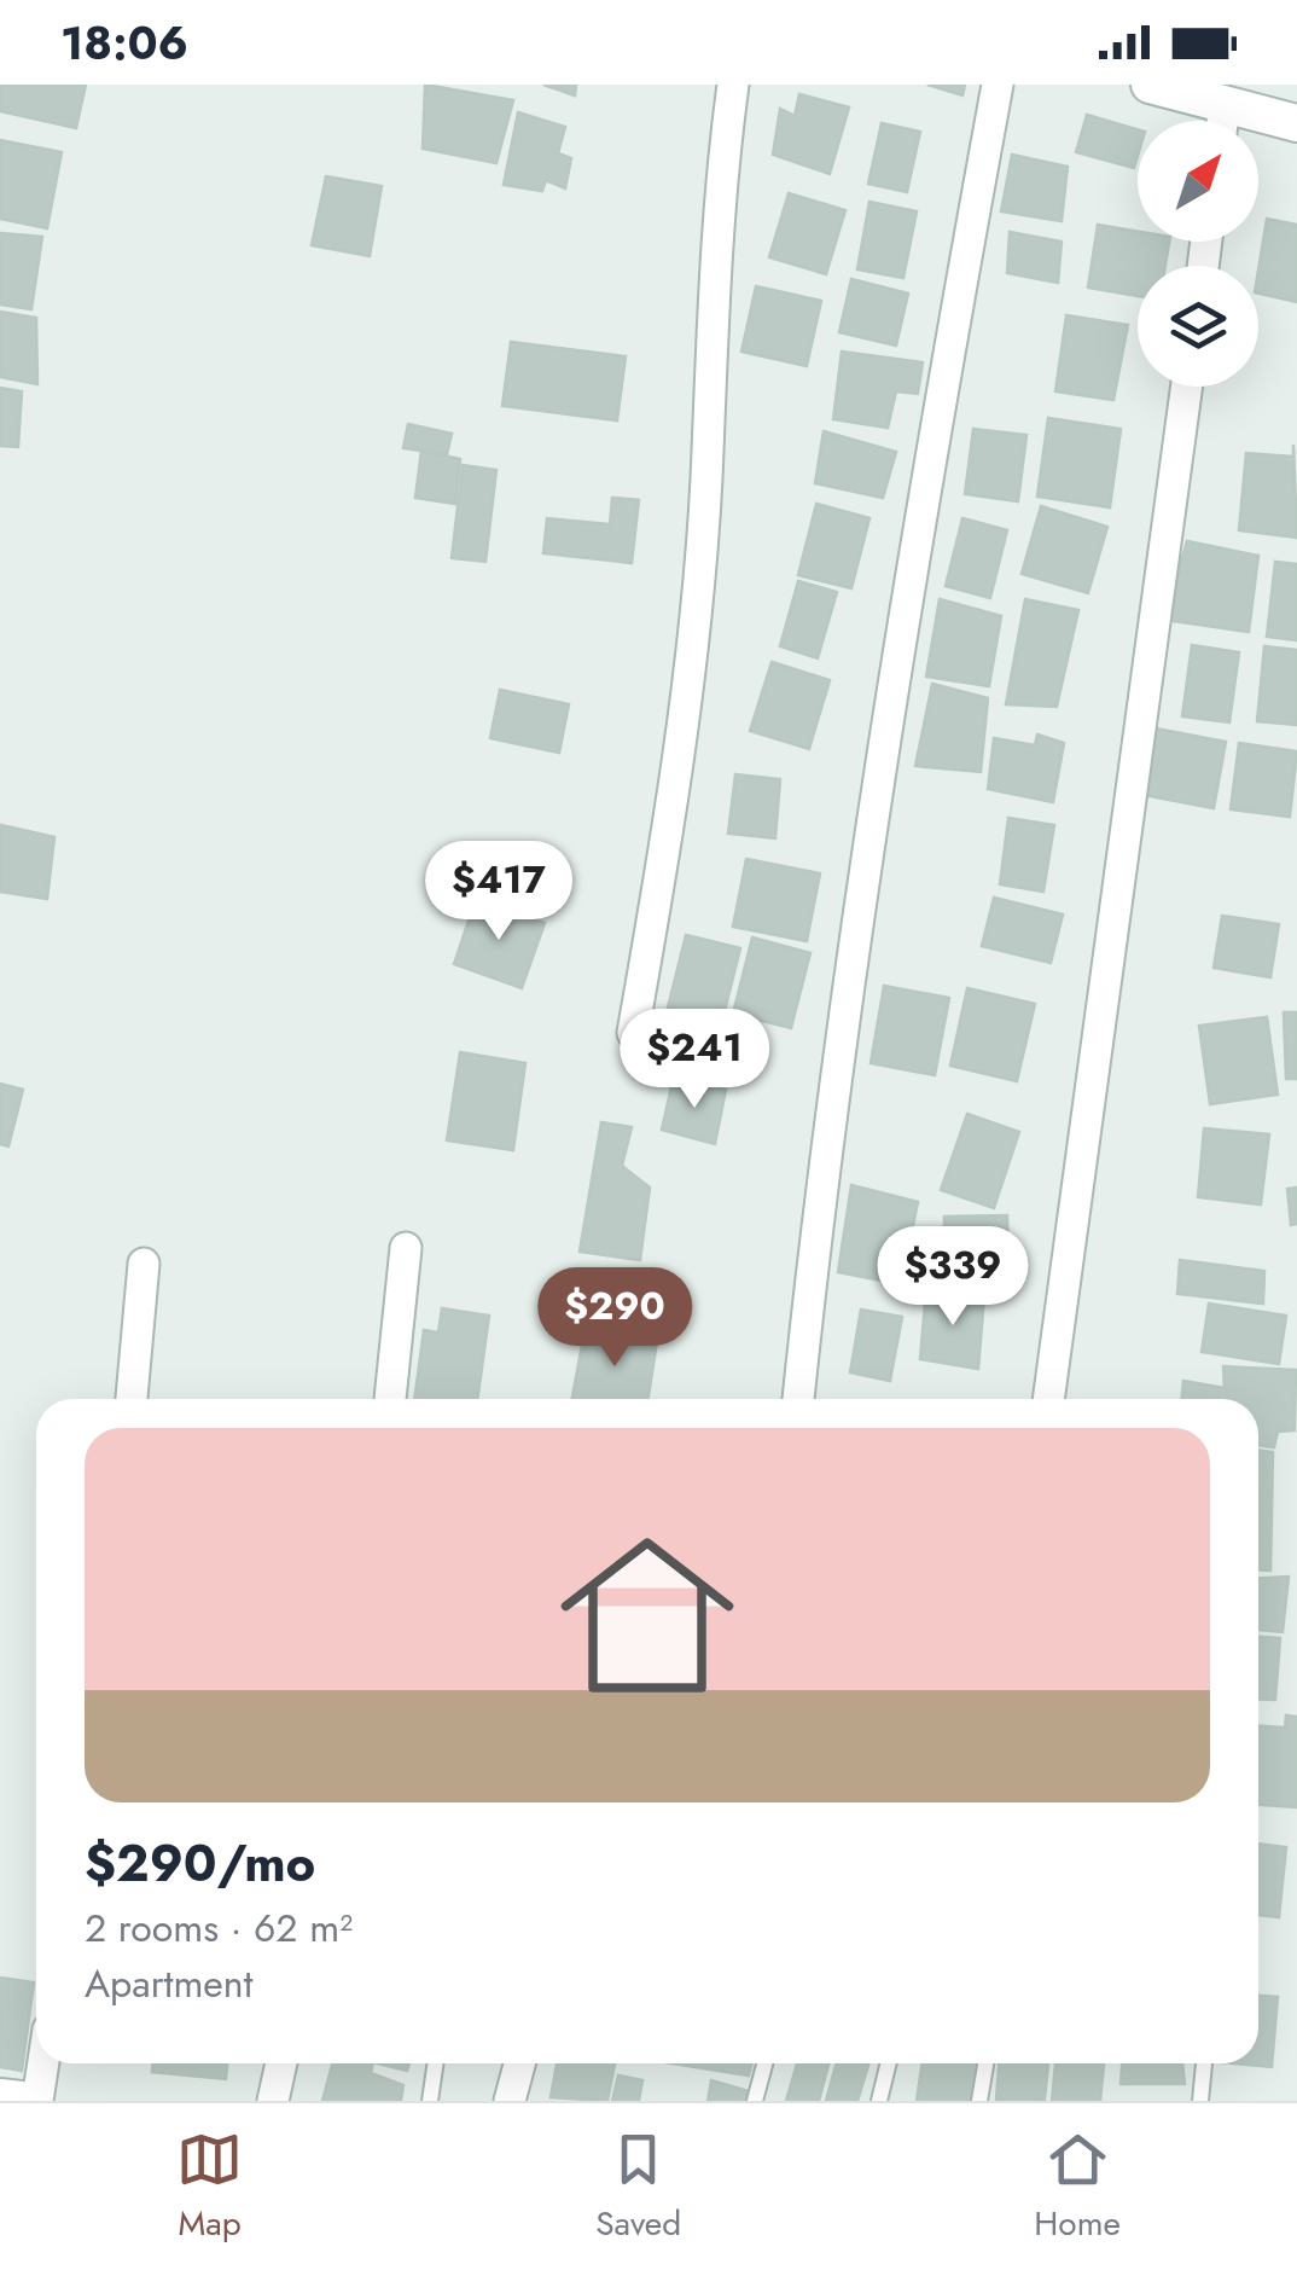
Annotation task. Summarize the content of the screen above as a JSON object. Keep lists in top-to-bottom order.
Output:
{
  "north": "top right",
  "page": {
    "status": "18:06",
    "price": [
      "$417",
      "$241",
      "$339",
      "$290"
    ],
    "list": [
      {
        "name": "$290/mo",
        "note": "2 rooms · 62 m² · Apartment"
      }
    ],
    "tabs": ["Map", "Saved", "Home"]
  }
}
